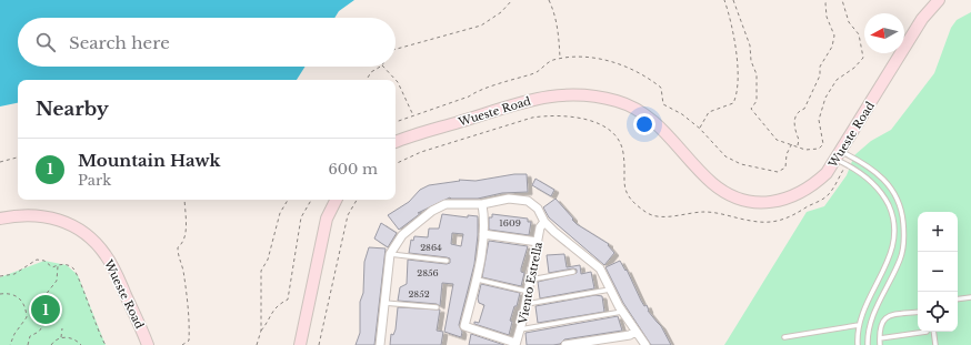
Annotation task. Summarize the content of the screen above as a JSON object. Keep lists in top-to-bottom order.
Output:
{
  "streets": {
    "street": ["Wueste Road", "Viento Estrella"]
  },
  "house_numbers": [
    "1609",
    "2864",
    "2856",
    "2852"
  ],
  "north": "left",
  "page": {
    "search": "Search here",
    "heading": "Nearby",
    "list": [
      {
        "mark": "1",
        "name": "Mountain Hawk",
        "note": "Park",
        "value": "600 m"
      }
    ],
    "map_buttons": ["+", "−"],
    "pins": "1"
  }
}
